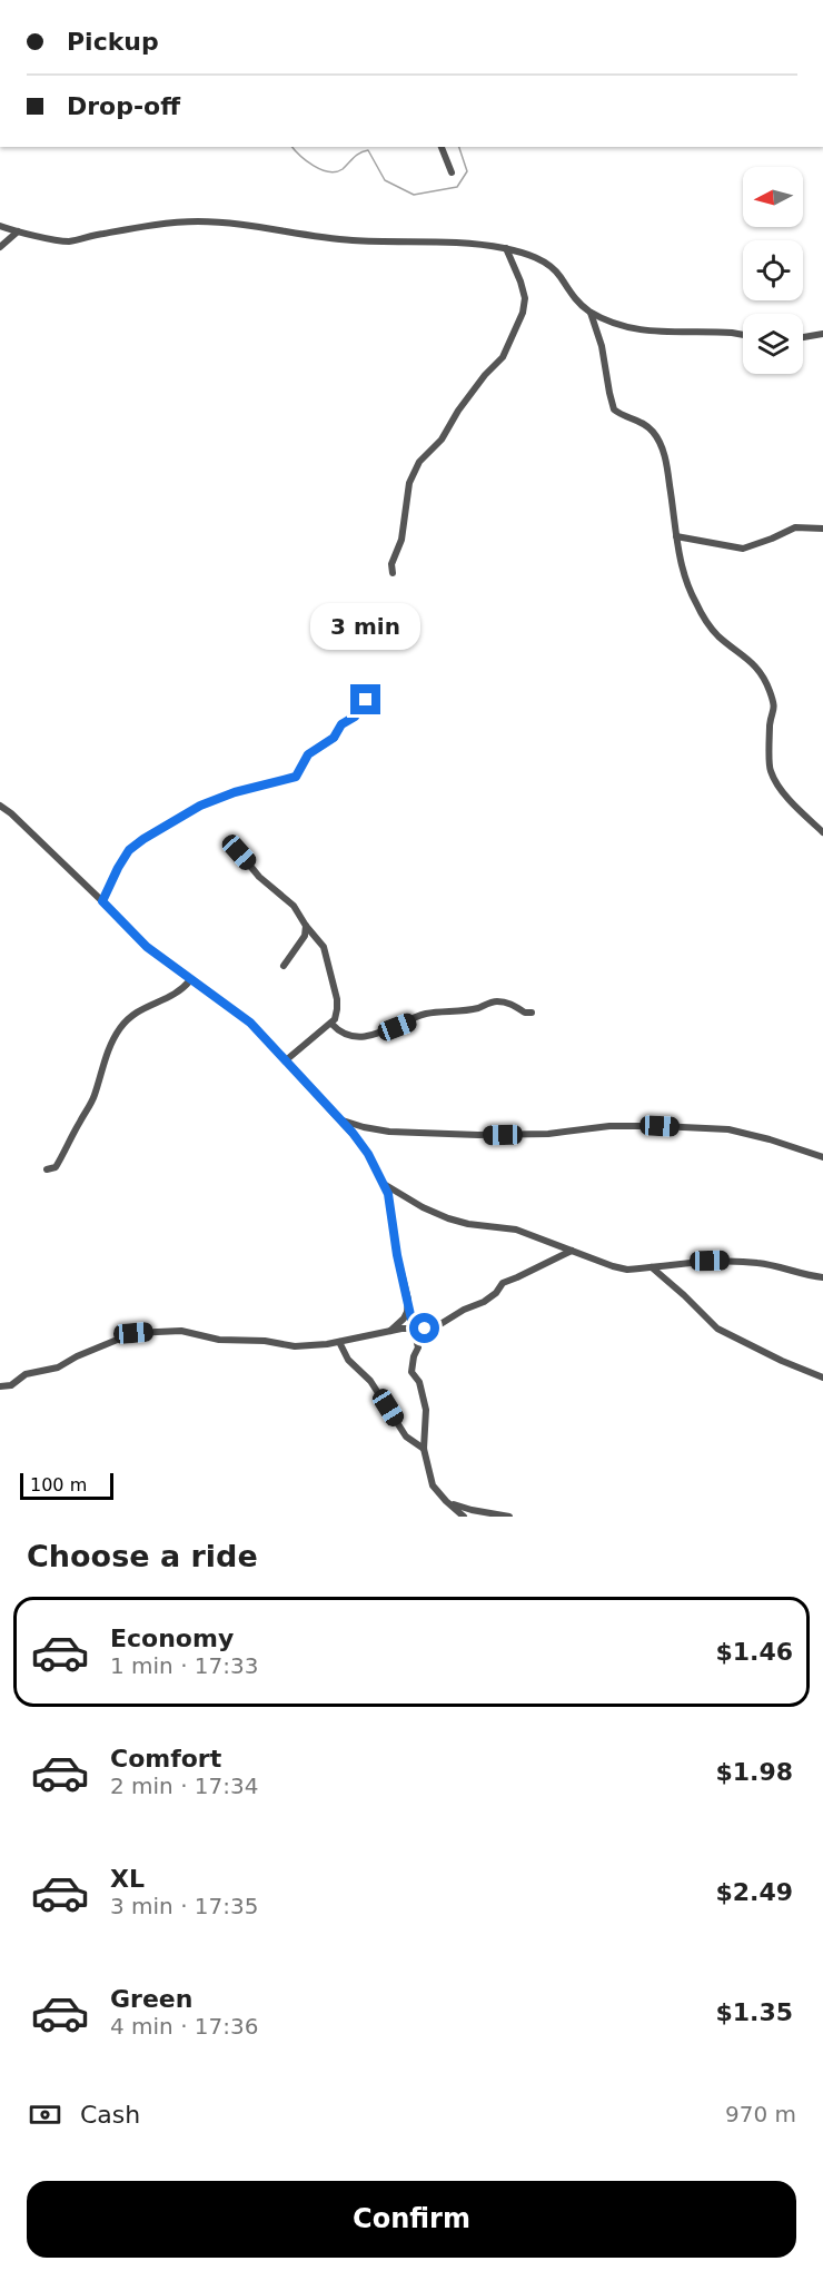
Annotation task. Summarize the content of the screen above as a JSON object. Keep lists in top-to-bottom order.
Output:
{
  "scale_bar": "100 m",
  "north": "left",
  "page": {
    "banner": ["Pickup", "Drop-off"],
    "bubble": "3 min",
    "scale": "100 m",
    "heading": "Choose a ride",
    "list": [
      {
        "name": "Economy",
        "note": "1 min · 17:33",
        "value": "$1.46"
      },
      {
        "name": "Comfort",
        "note": "2 min · 17:34",
        "value": "$1.98"
      },
      {
        "name": "XL",
        "note": "3 min · 17:35",
        "value": "$2.49"
      },
      {
        "name": "Green",
        "note": "4 min · 17:36",
        "value": "$1.35"
      }
    ],
    "pay": ["Cash", "970 m"],
    "buttons": "Confirm"
  }
}
